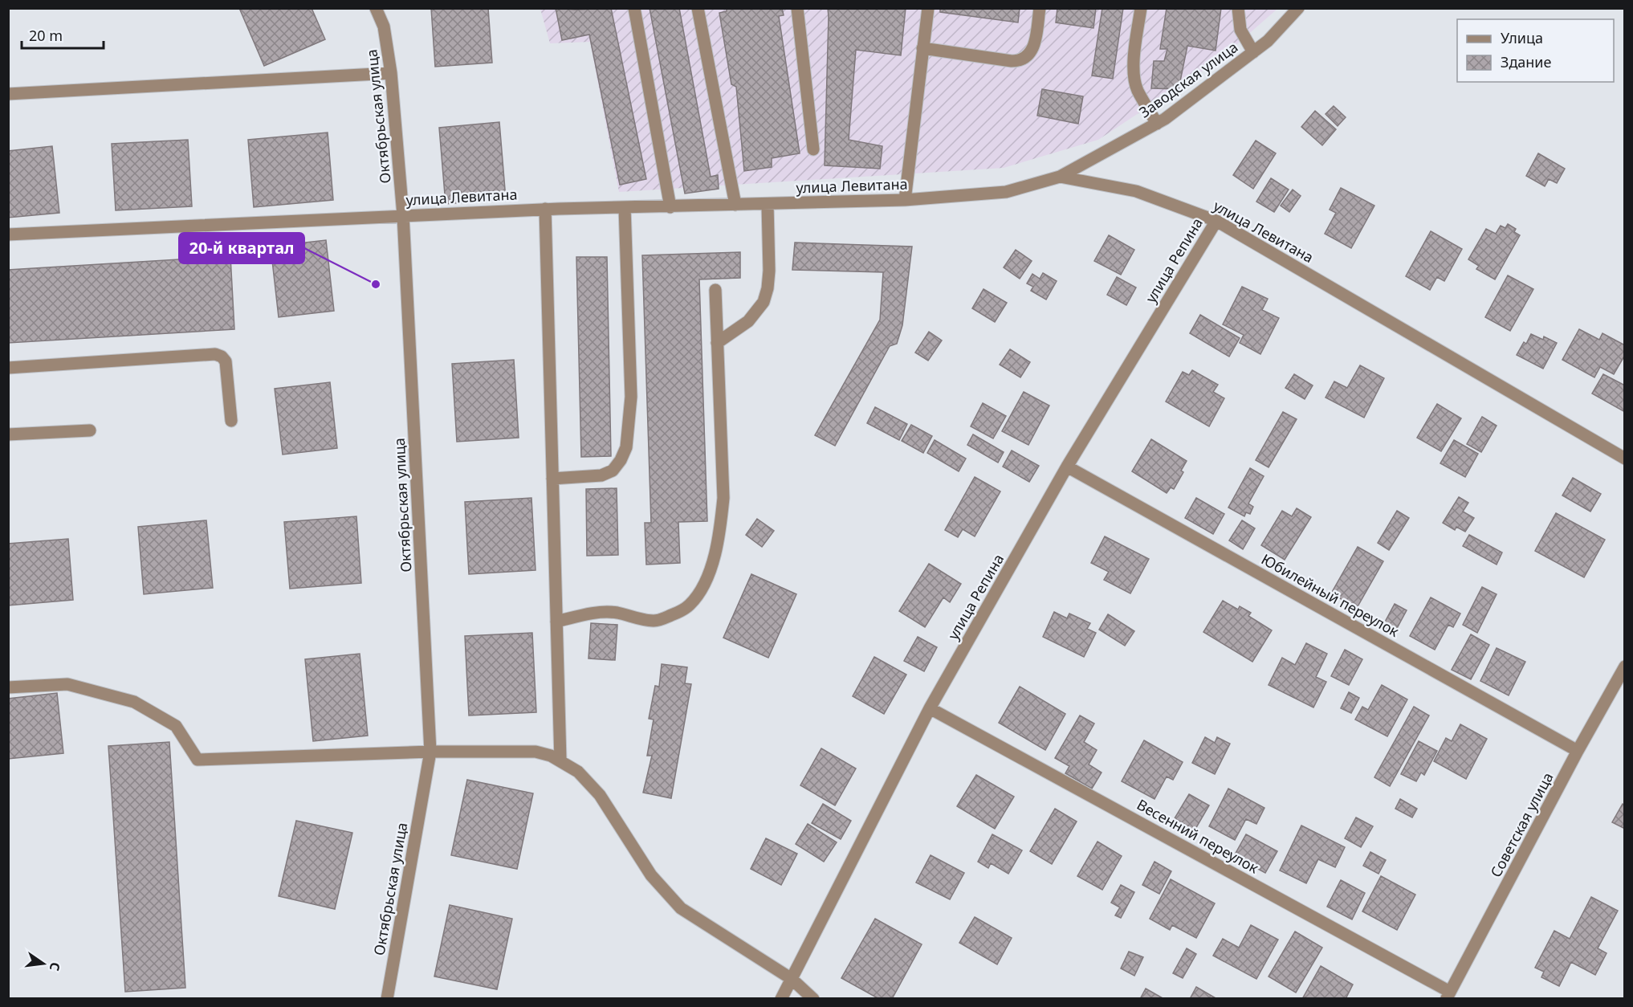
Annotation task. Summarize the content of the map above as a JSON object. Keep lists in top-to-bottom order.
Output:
{
  "streets": {
    "street": [
      "Заводская улица",
      "Октябрьская улица",
      "улица Левитана",
      "улица Репина",
      "Юбилейный переулок",
      "Советская улица",
      "Весенний переулок"
    ]
  },
  "crossings": [
    ["Заводская улица", "улица Левитана"],
    ["Октябрьская улица", "улица Левитана"],
    ["улица Левитана", "улица Репина"],
    ["улица Репина", "Юбилейный переулок"],
    ["улица Репина", "Весенний переулок"],
    ["Юбилейный переулок", "Советская улица"],
    ["Советская улица", "Весенний переулок"]
  ],
  "places": ["20-й квартал"],
  "legend": ["Улица", "Здание"],
  "scale_bar": "20 m",
  "north": "right"
}
